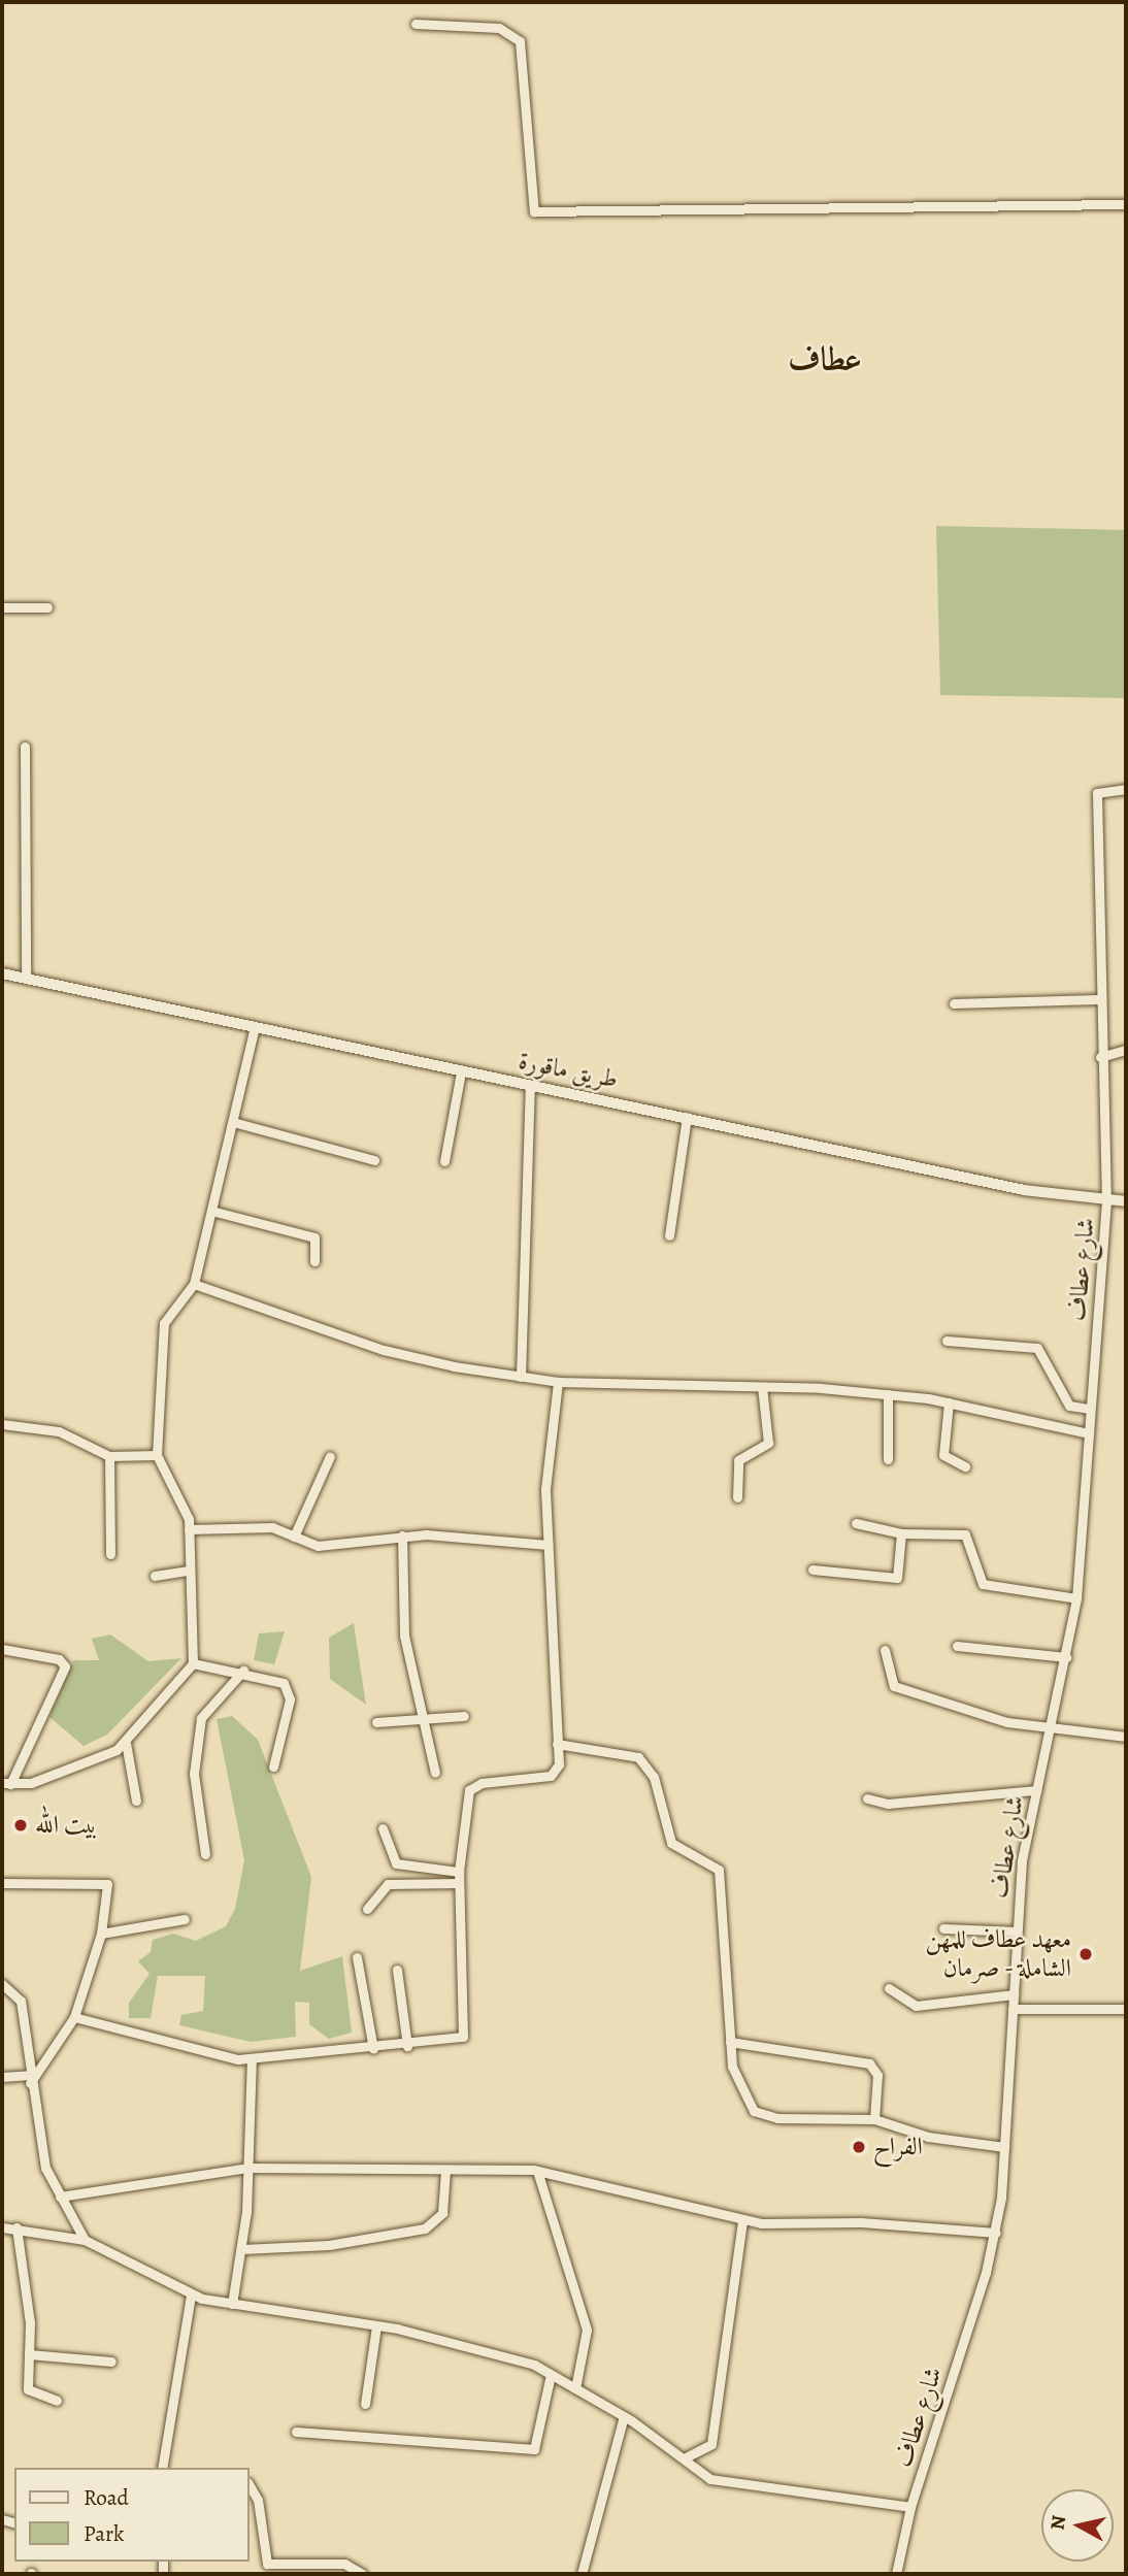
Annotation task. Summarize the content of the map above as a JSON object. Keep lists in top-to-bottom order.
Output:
{
  "streets": {
    "street": ["طريق ماقورة", "شارع عطاف"]
  },
  "crossings": [
    ["طريق ماقورة", "شارع عطاف"]
  ],
  "districts": ["عطاف"],
  "places": ["بيت الله", "معهد عطاف للمهن الشاملة - صرمان", "الفراح"],
  "legend": ["Road", "Park"],
  "north": "left"
}
